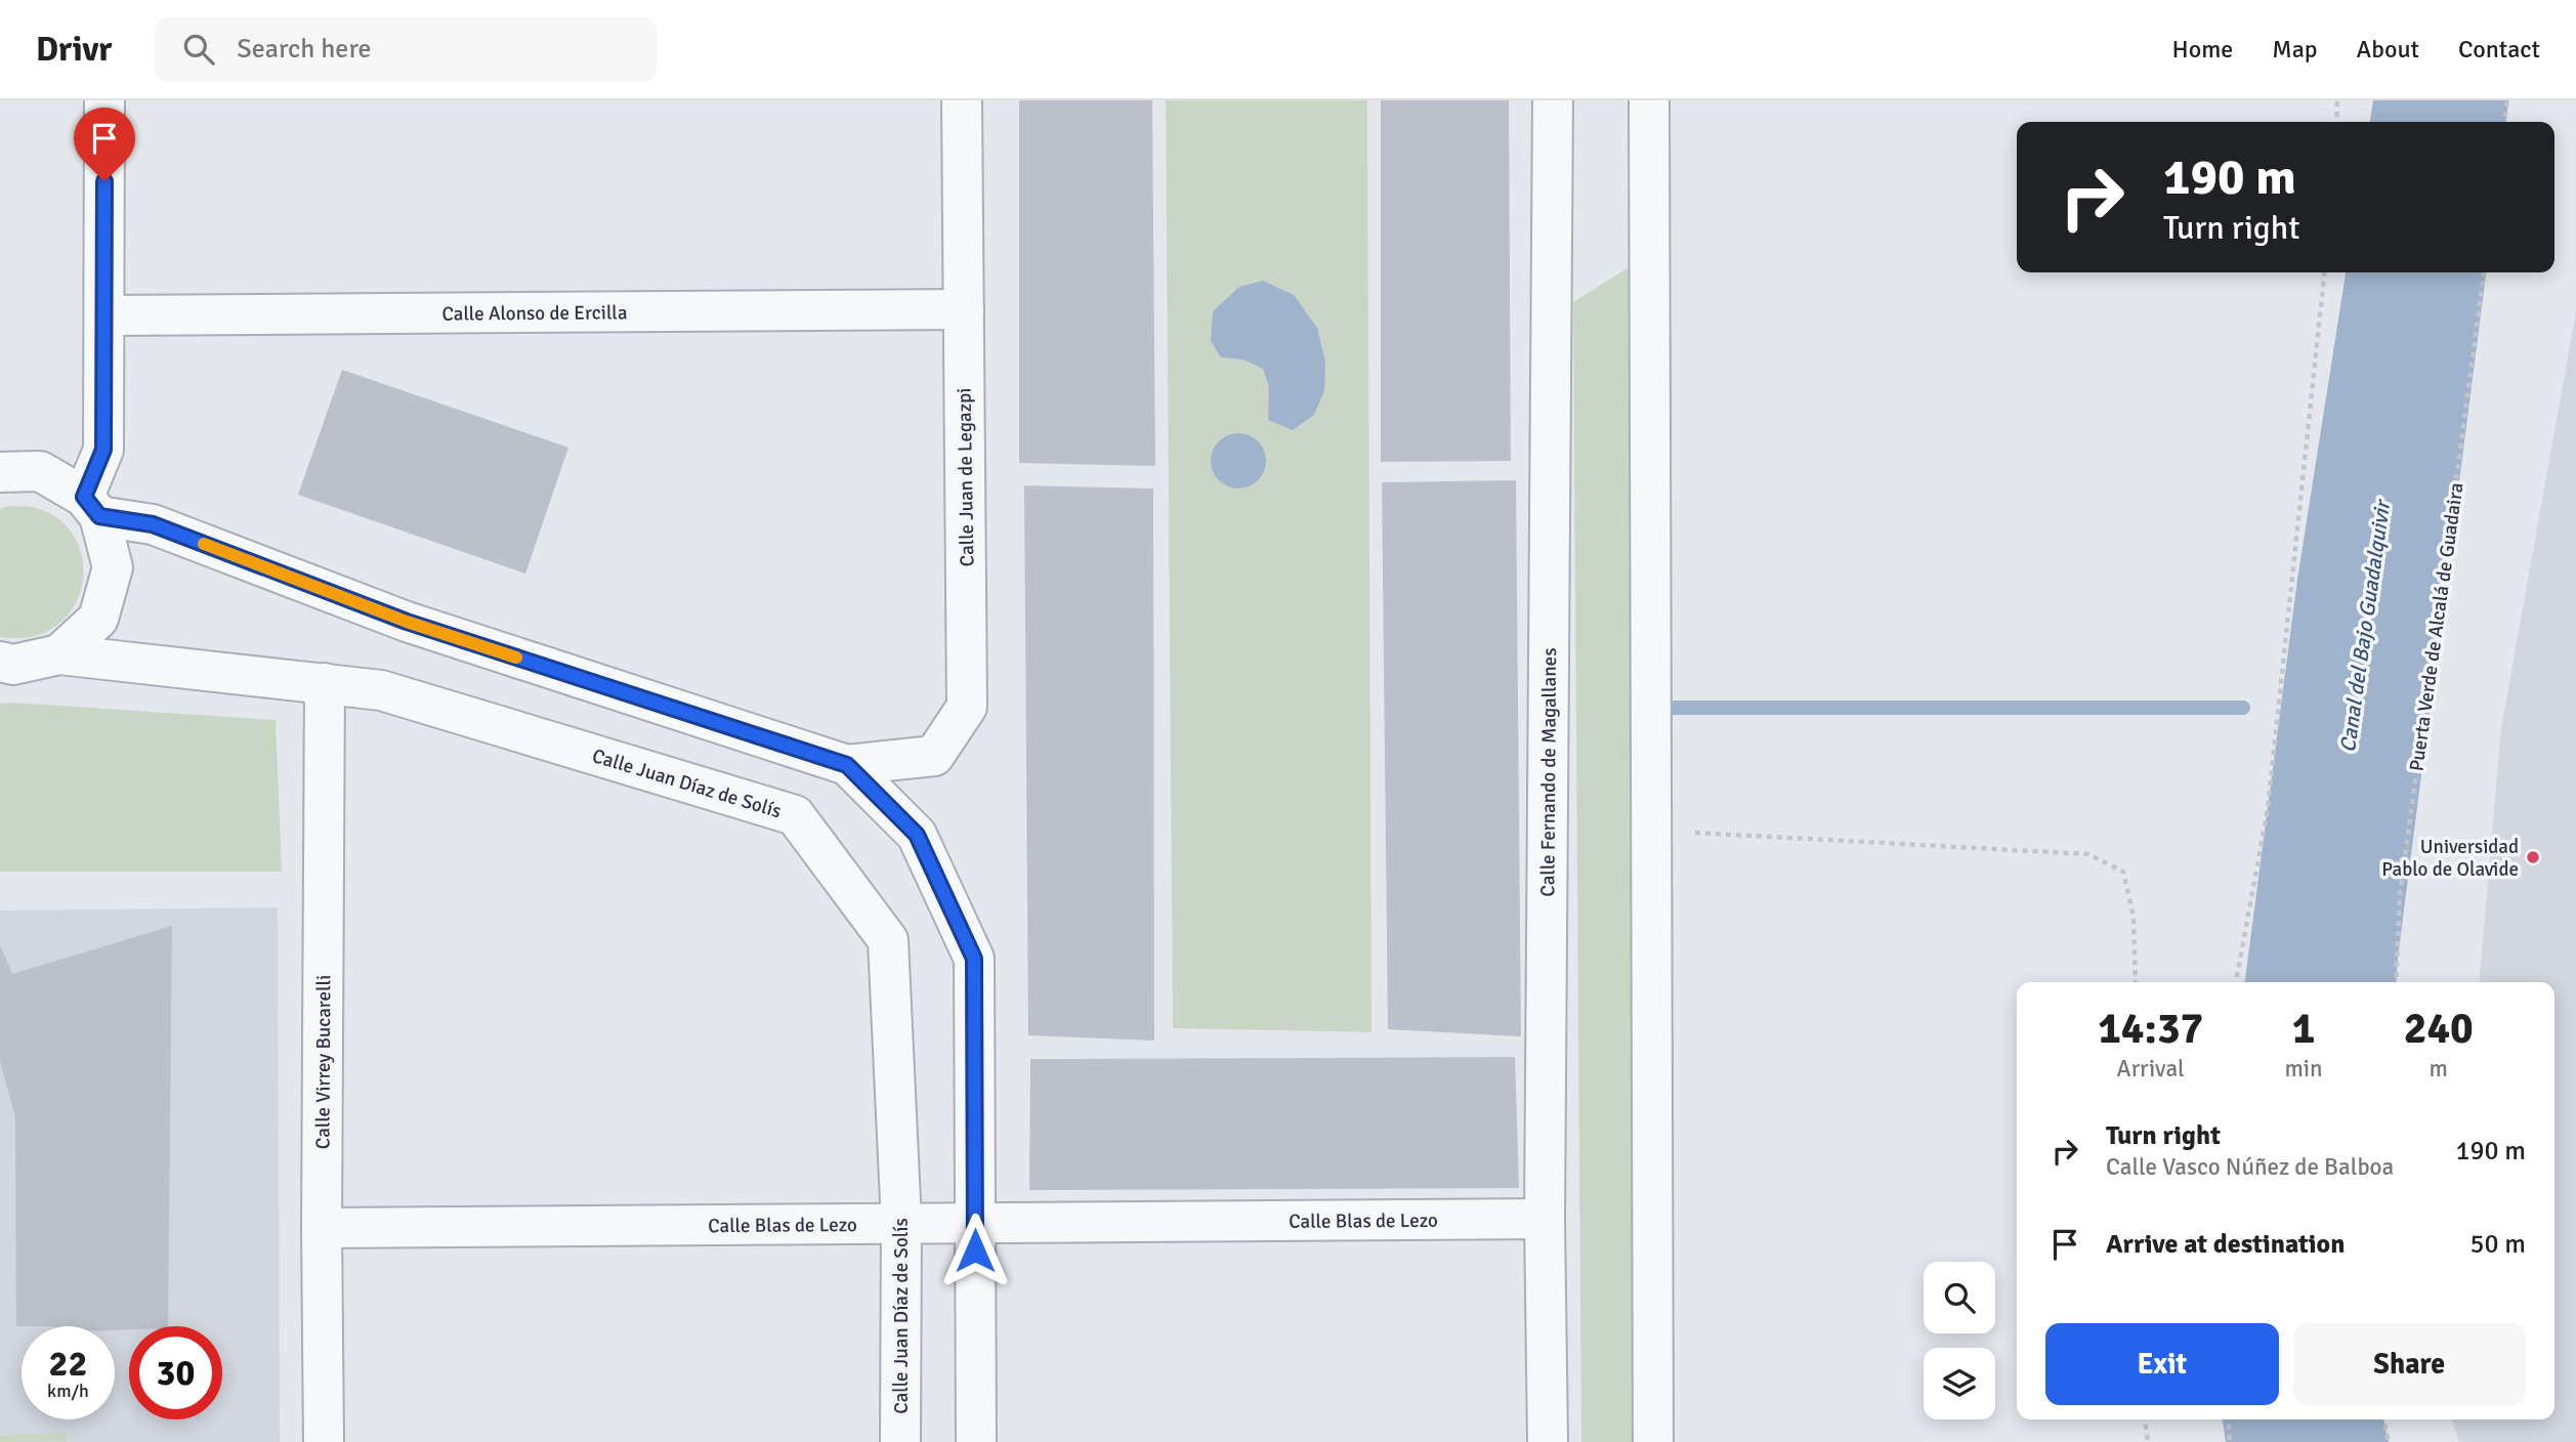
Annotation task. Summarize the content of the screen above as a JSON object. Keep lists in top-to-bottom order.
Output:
{
  "streets": {
    "street": [
      "Calle Alonso de Ercilla",
      "Calle Juan de Legazpi",
      "Calle Fernando de Magallanes",
      "Calle Juan Díaz de Solís",
      "Calle Virrey Bucarelli",
      "Calle Blas de Lezo"
    ],
    "path": ["Puerta Verde de Alcalá de Guadaira"]
  },
  "crossings": [
    ["Calle Alonso de Ercilla", "Calle Juan de Legazpi"],
    ["Calle Fernando de Magallanes", "Calle Blas de Lezo"],
    ["Calle Juan Díaz de Solís", "Calle Virrey Bucarelli"],
    ["Calle Juan Díaz de Solís", "Calle Blas de Lezo"],
    ["Calle Virrey Bucarelli", "Calle Blas de Lezo"]
  ],
  "water": ["Canal del Bajo Guadalquivir"],
  "places": ["Universidad Pablo de Olavide"],
  "page": {
    "header": "Drivr",
    "search": "Search here",
    "nav": [
      "Home",
      "Map",
      "About",
      "Contact"
    ],
    "turn": ["190 m", "Turn right"],
    "eta": [
      "14:37",
      "Arrival",
      "1",
      "min",
      "240",
      "m"
    ],
    "list": [
      {
        "name": "Turn right",
        "note": "Calle Vasco Núñez de Balboa",
        "value": "190 m"
      },
      {
        "name": "Arrive at destination",
        "value": "50 m"
      }
    ],
    "buttons": ["Exit", "Share"],
    "speed": "22 km/h",
    "limit": "30"
  }
}
